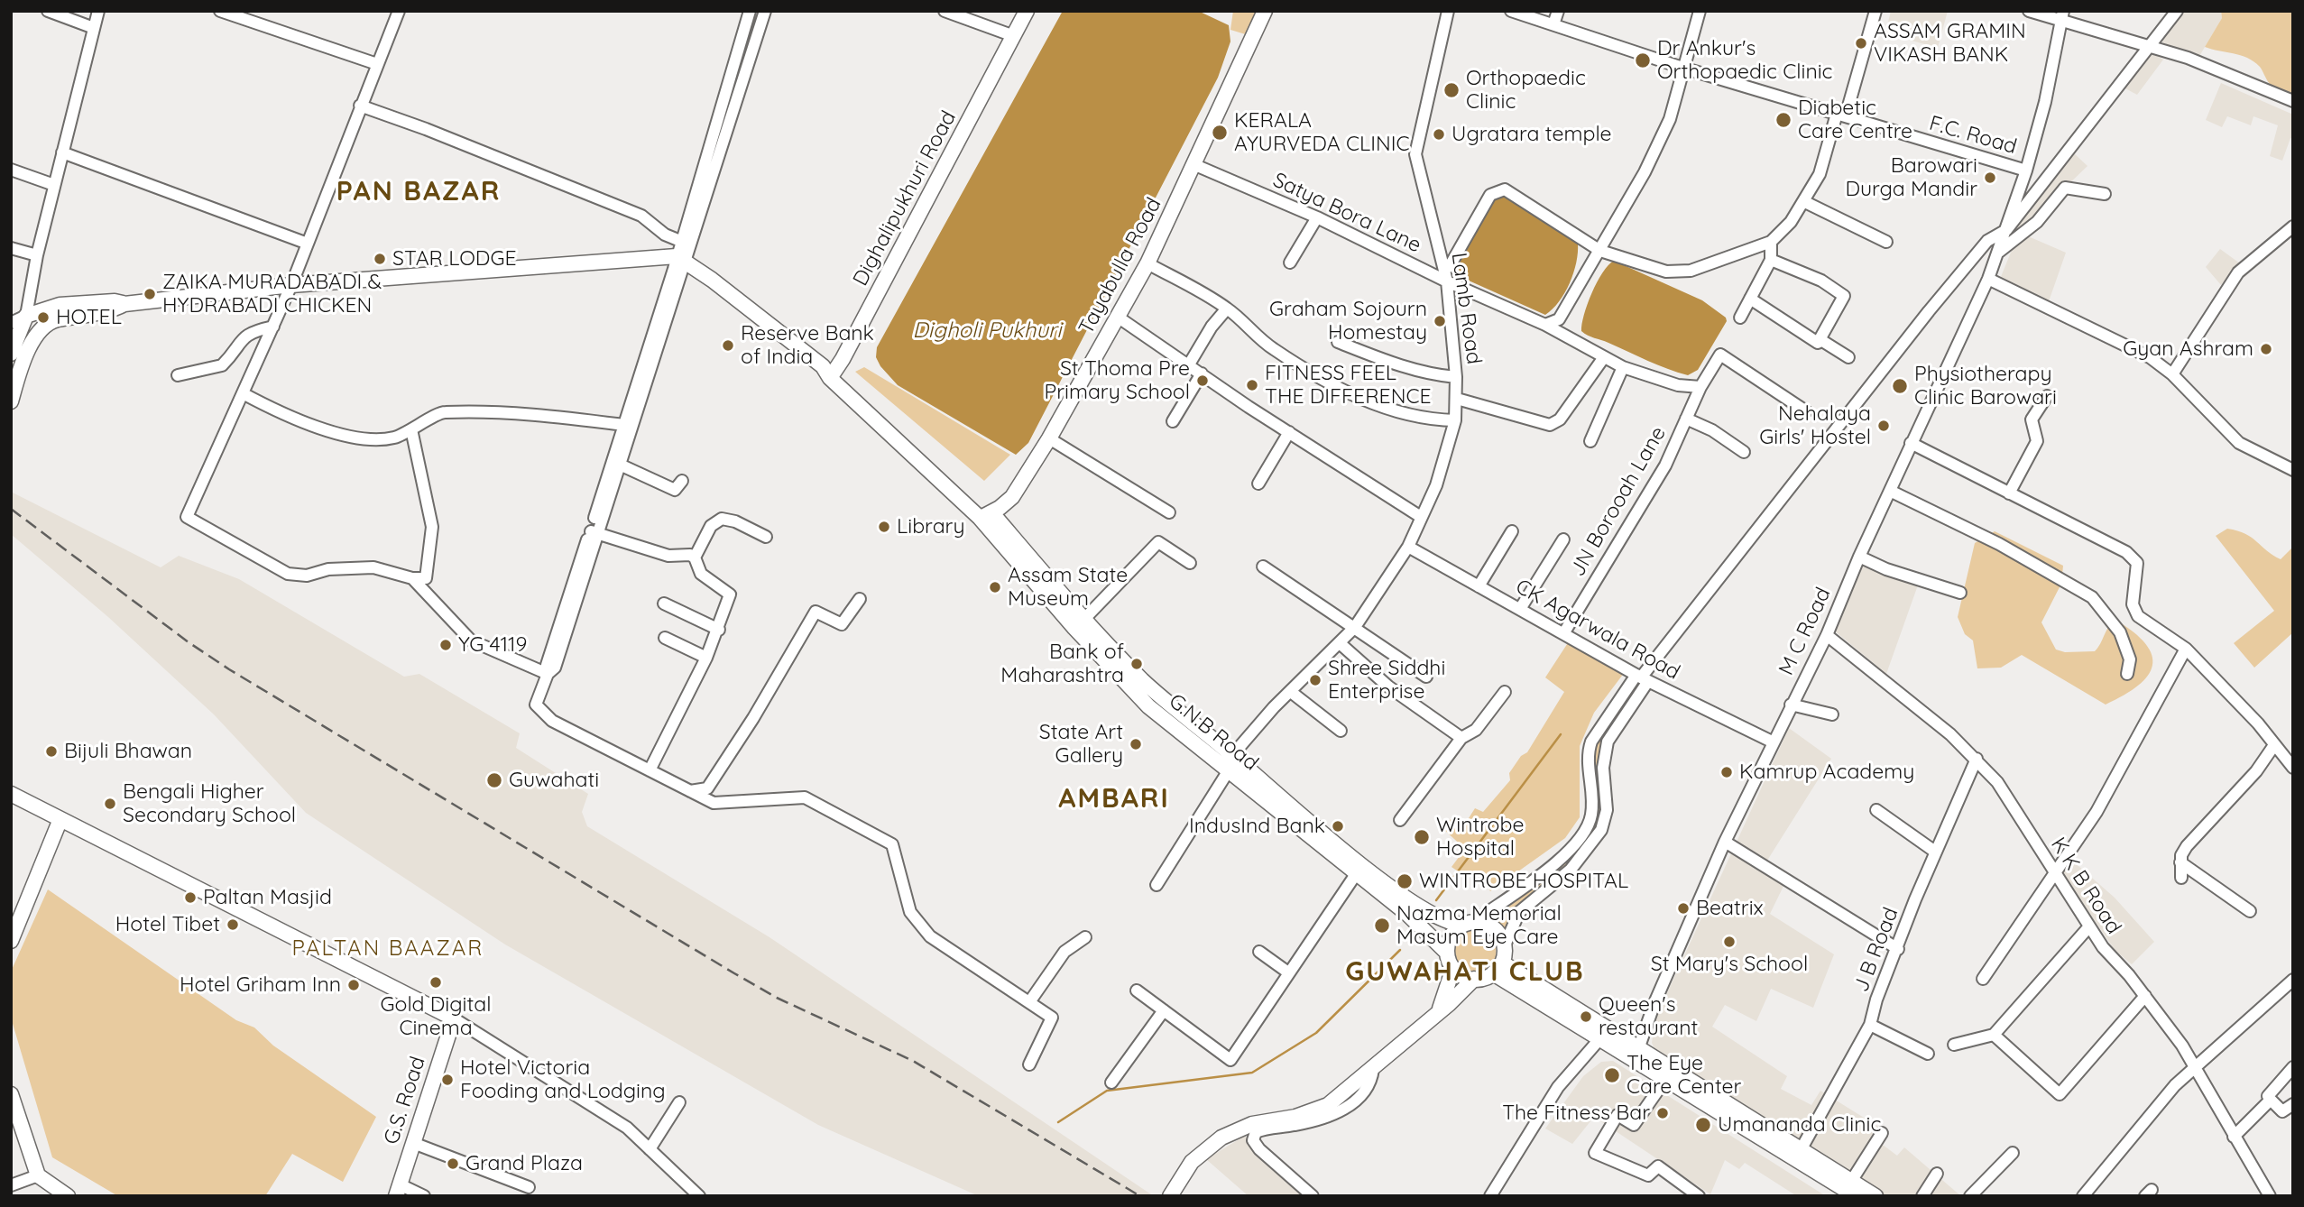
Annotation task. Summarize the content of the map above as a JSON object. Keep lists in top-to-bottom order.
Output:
{
  "streets": {
    "main road": [
      "Dighalipukhuri Road",
      "Tayabulla Road",
      "G.N.B Road",
      "G.S. Road"
    ],
    "street": [
      "F.C. Road",
      "Satya Bora Lane",
      "Lamb Road",
      "JN Borooah Lane",
      "CK Agarwala Road",
      "M C Road",
      "K K B Road",
      "J B Road"
    ]
  },
  "crossings": [
    ["Satya Bora Lane", "Tayabulla Road"],
    ["Satya Bora Lane", "Lamb Road"],
    ["Satya Bora Lane", "JN Borooah Lane"],
    ["Tayabulla Road", "G.N.B Road"],
    ["Lamb Road", "CK Agarwala Road"],
    ["Lamb Road", "G.N.B Road"],
    ["JN Borooah Lane", "CK Agarwala Road"],
    ["CK Agarwala Road", "M C Road"],
    ["M C Road", "K K B Road"],
    ["K K B Road", "J B Road"]
  ],
  "districts": [
    "PAN BAZAR",
    "AMBARI",
    "PALTAN BAAZAR",
    "GUWAHATI CLUB"
  ],
  "water": ["Digholi Pukhuri"],
  "places": [
    "ASSAM GRAMIN VIKASH BANK",
    "Dr Ankur's Orthopaedic Clinic",
    "Orthopaedic Clinic",
    "Diabetic Care Centre",
    "KERALA AYURVEDA CLINIC",
    "Ugratara temple",
    "Barowari Durga Mandir",
    "STAR LODGE",
    "ZAIKA MURADABADI & HYDRABADI CHICKEN",
    "HOTEL",
    "Graham Sojourn Homestay",
    "Reserve Bank of India",
    "Gyan Ashram",
    "St Thoma Pre Primary School",
    "FITNESS FEEL THE DIFFERENCE",
    "Physiotherapy Clinic Barowari",
    "Nehalaya Girls' Hostel",
    "Library",
    "Assam State Museum",
    "YG 4119",
    "Bank of Maharashtra",
    "Shree Siddhi Enterprise",
    "State Art Gallery",
    "Bijuli Bhawan",
    "Kamrup Academy",
    "Guwahati",
    "Bengali Higher Secondary School",
    "IndusInd Bank",
    "Wintrobe Hospital",
    "WINTROBE HOSPITAL",
    "Paltan Masjid",
    "Beatrix",
    "Hotel Tibet",
    "Nazma Memorial Masum Eye Care",
    "St Mary's School",
    "Gold Digital Cinema",
    "Hotel Griham Inn",
    "Queen's restaurant",
    "The Eye Care Center",
    "Hotel Victoria Fooding and Lodging",
    "The Fitness Bar",
    "Umananda Clinic",
    "Grand Plaza"
  ]
}
